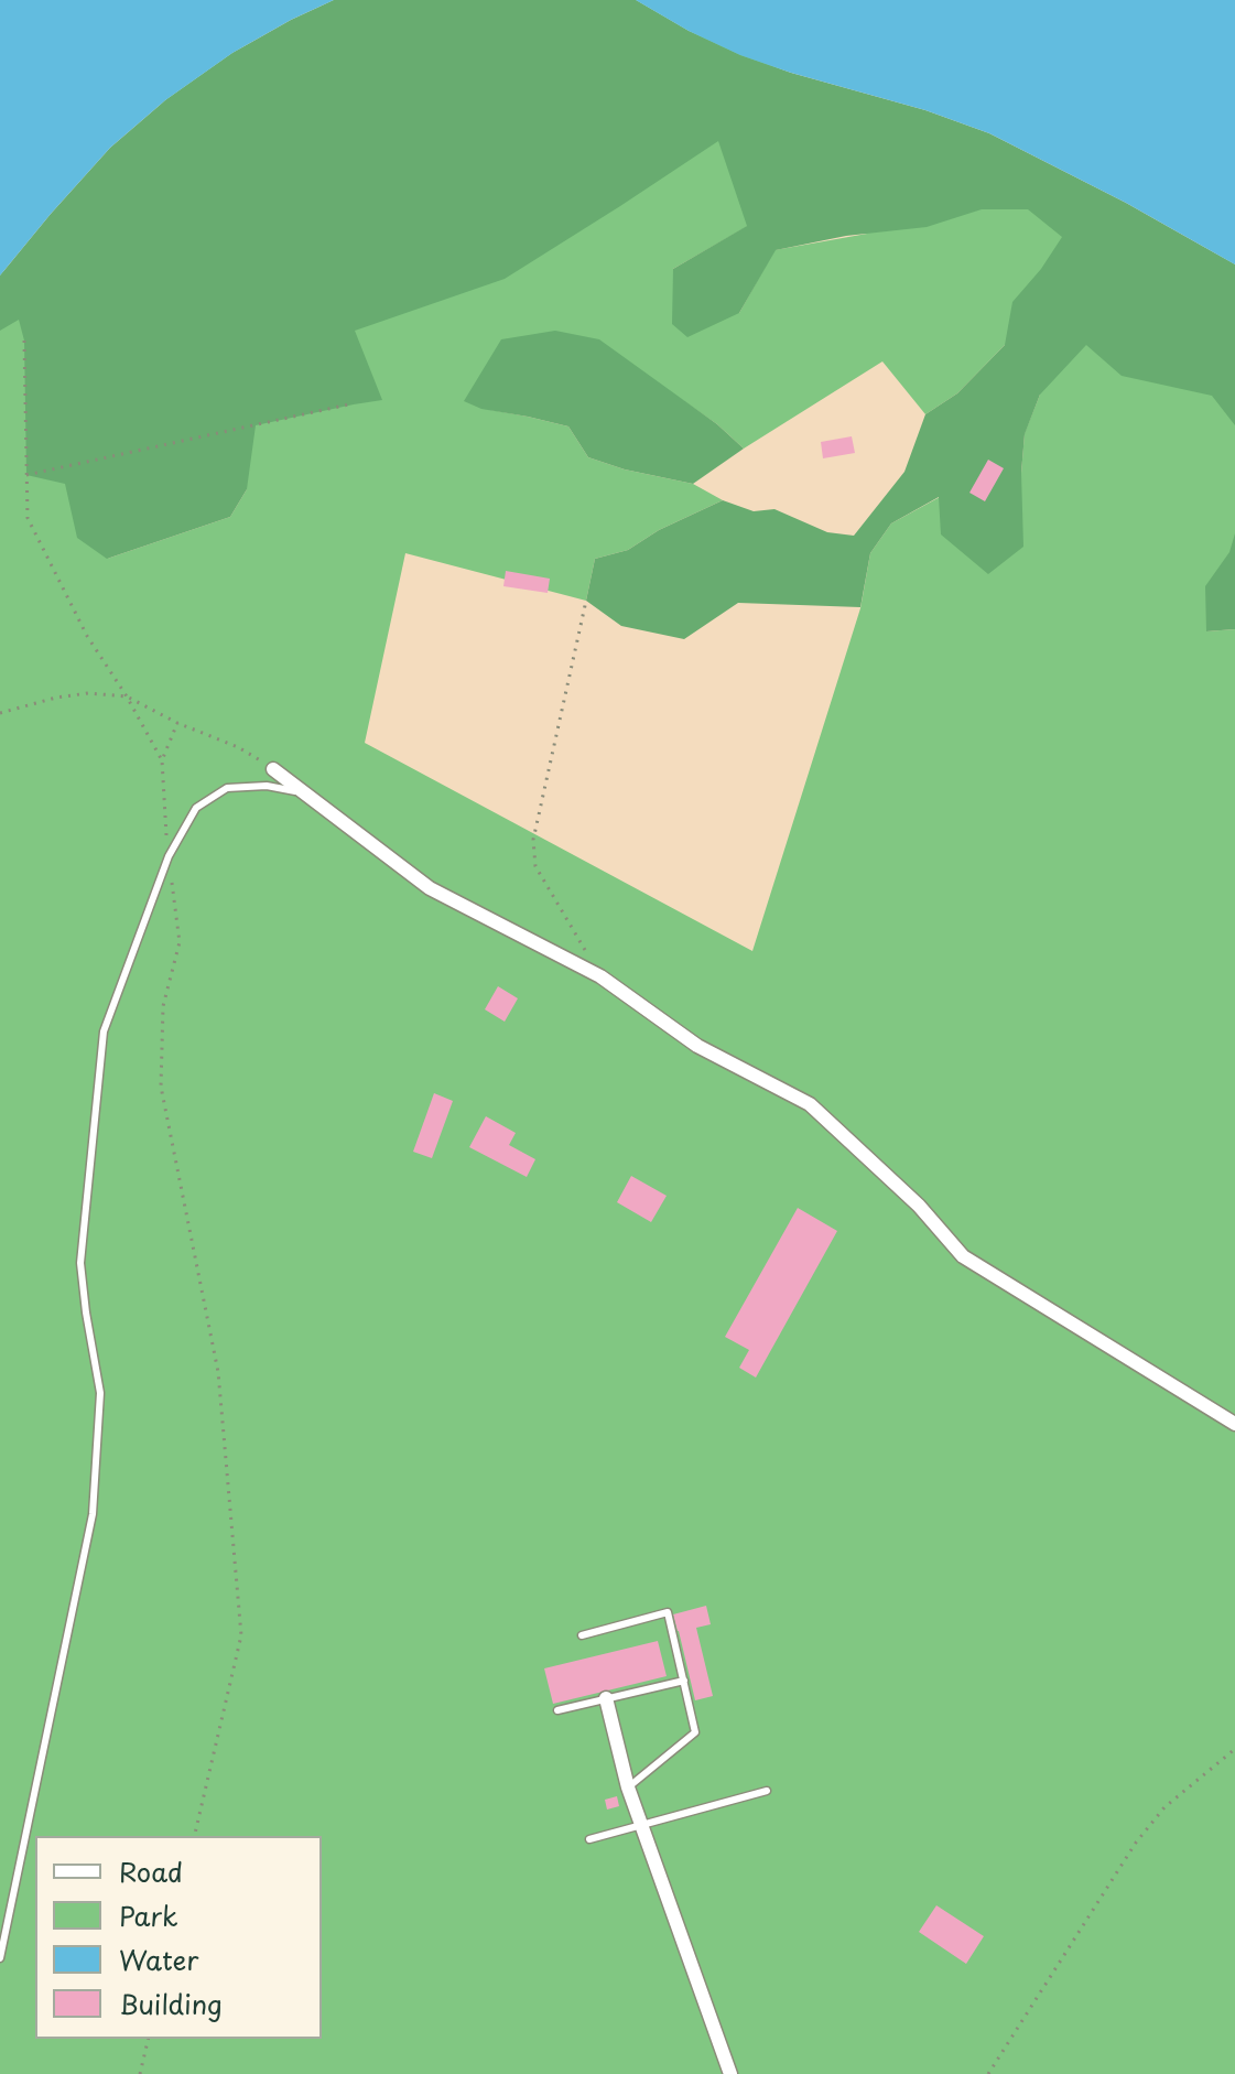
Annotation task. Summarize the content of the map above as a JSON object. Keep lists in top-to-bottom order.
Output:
{
  "legend": [
    "Road",
    "Park",
    "Water",
    "Building"
  ]
}
